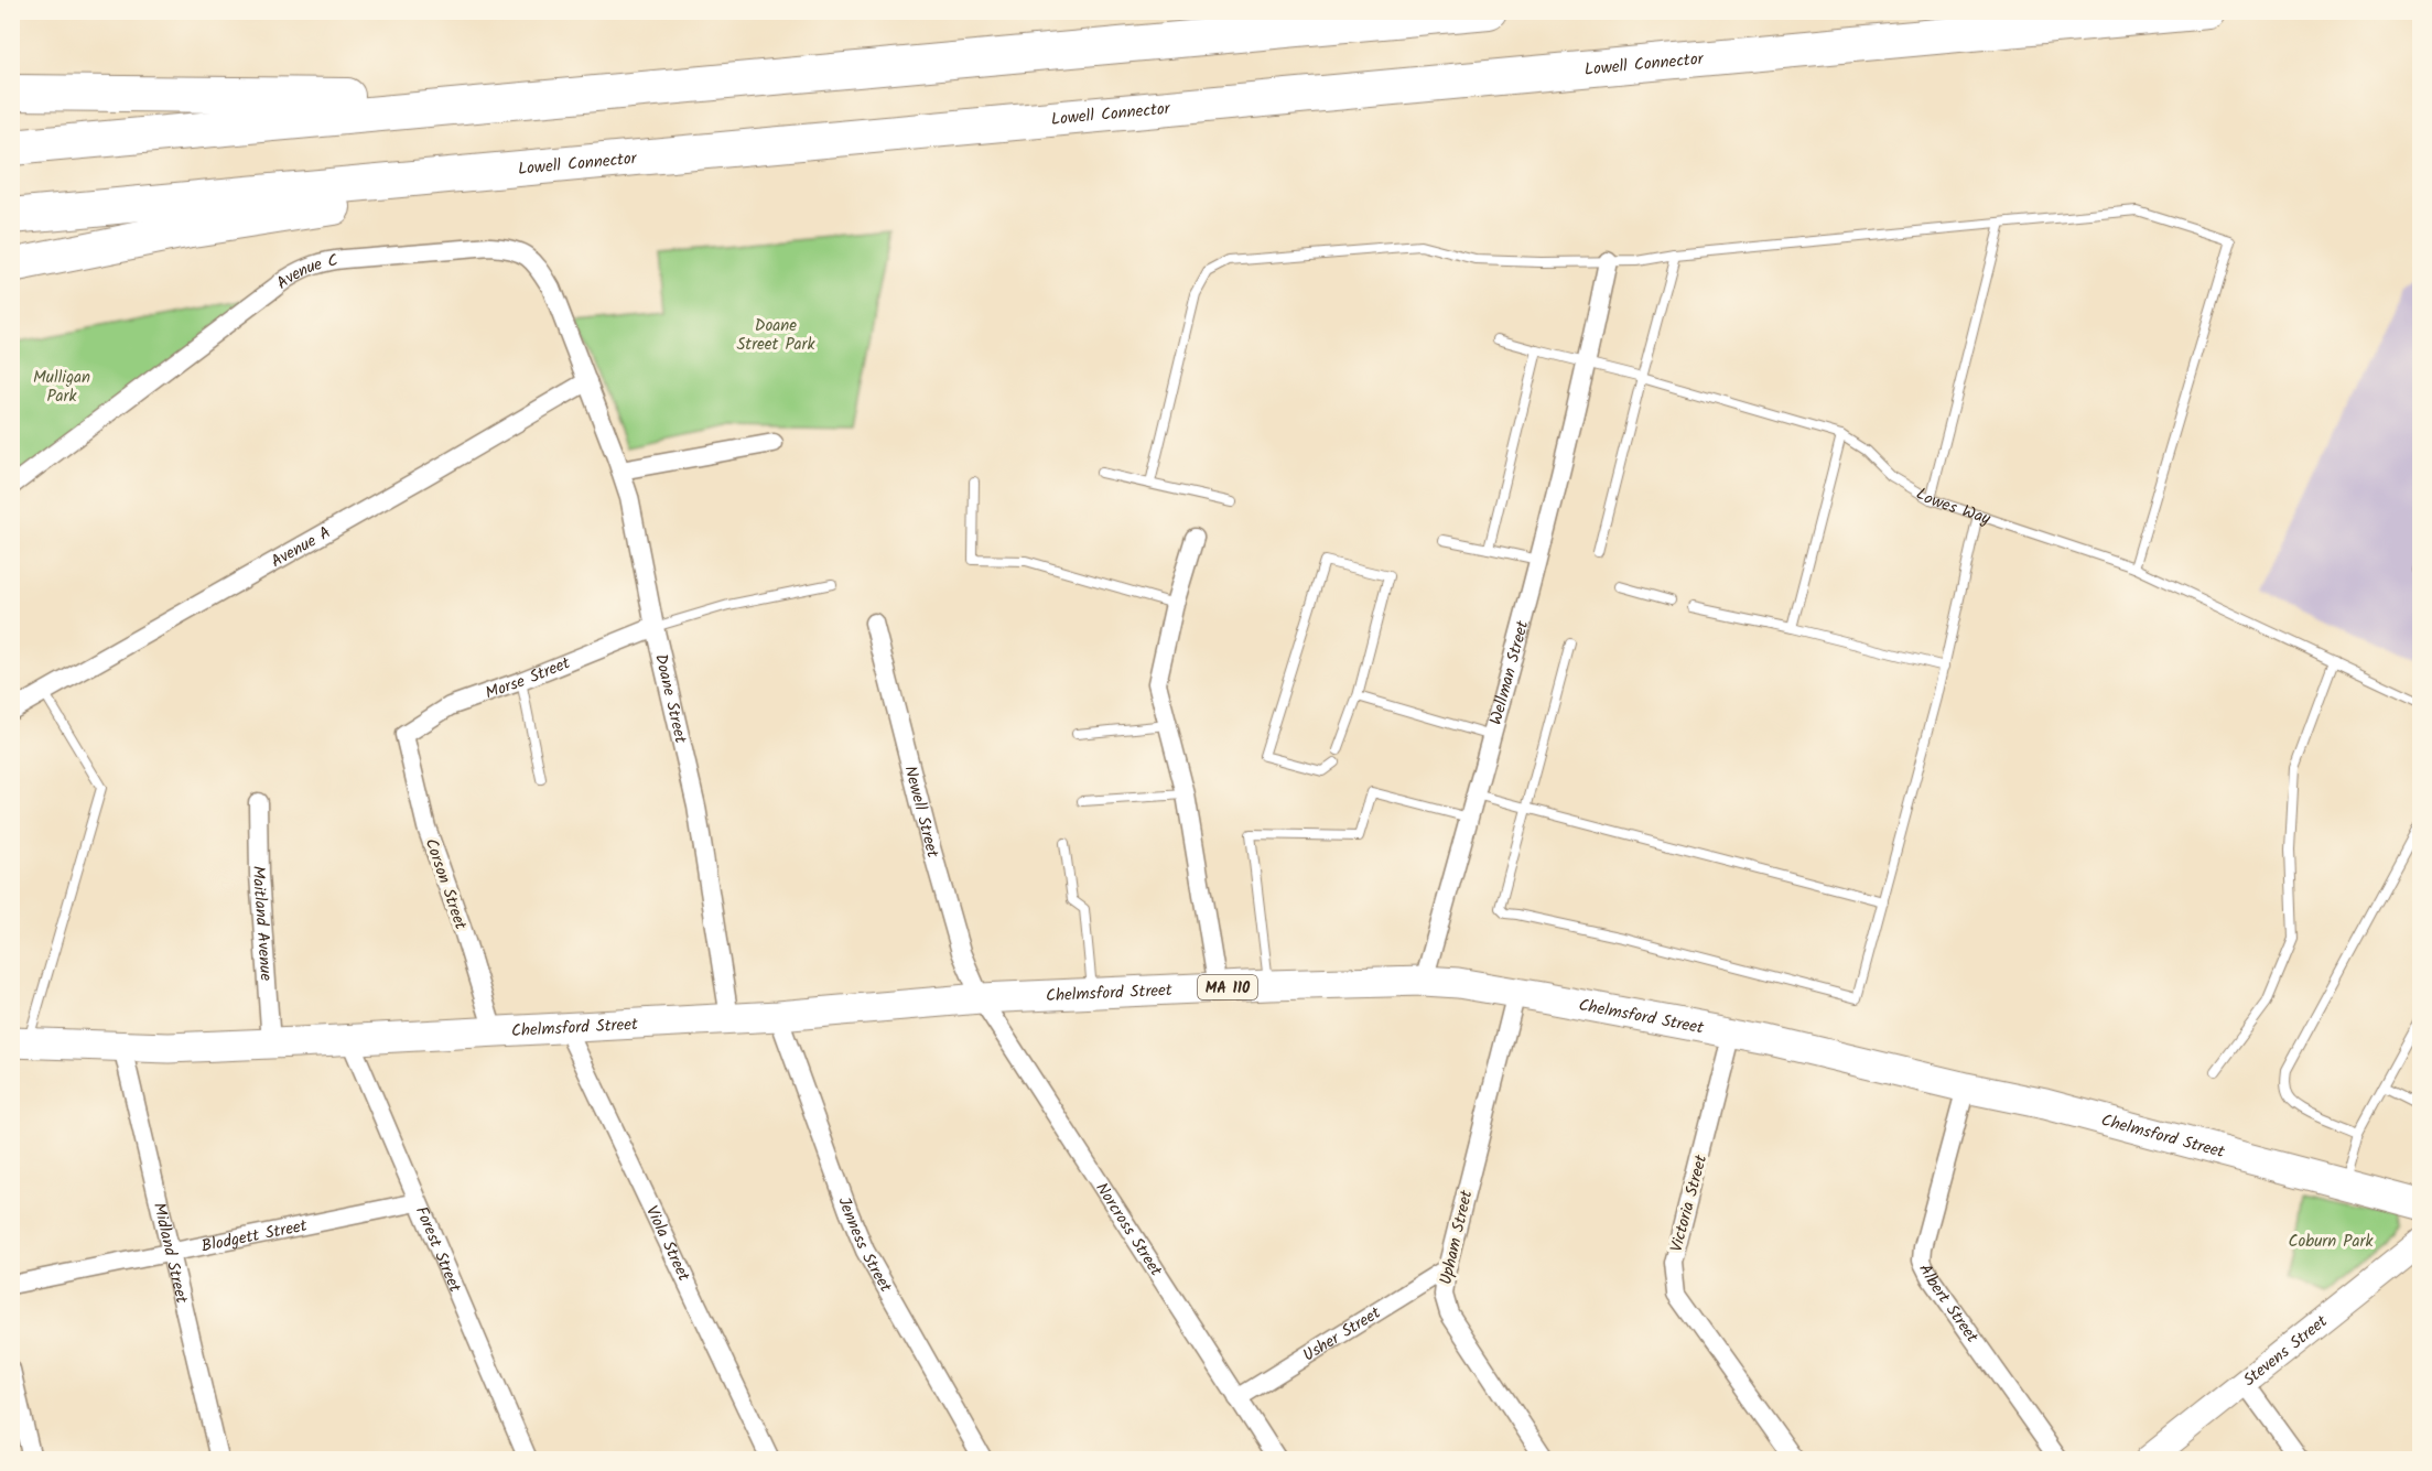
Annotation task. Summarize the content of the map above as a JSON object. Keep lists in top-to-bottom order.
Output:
{
  "streets": {
    "highway": ["Lowell Connector"],
    "main road": ["MA 110", "Chelmsford Street", "Stevens Street"],
    "street": [
      "Avenue C",
      "Avenue A",
      "Wellman Street",
      "Morse Street",
      "Doane Street",
      "Newell Street",
      "Corson Street",
      "Maitland Avenue",
      "Victoria Street",
      "Norcross Street",
      "Blodgett Street",
      "Upham Street",
      "Viola Street",
      "Jenness Street",
      "Forest Street",
      "Midland Street",
      "Albert Street",
      "Usher Street"
    ],
    "lane": ["Lowes Way"]
  },
  "crossings": [
    ["Avenue C", "Avenue A"],
    ["Avenue C", "Doane Street"],
    ["Lowes Way", "Wellman Street"],
    ["Avenue A", "Doane Street"],
    ["Wellman Street", "Chelmsford Street"],
    ["Morse Street", "Doane Street"],
    ["Morse Street", "Corson Street"],
    ["Doane Street", "Chelmsford Street"],
    ["Newell Street", "Chelmsford Street"],
    ["Newell Street", "Norcross Street"],
    ["Corson Street", "Chelmsford Street"],
    ["Maitland Avenue", "Chelmsford Street"],
    ["Chelmsford Street", "Victoria Street"],
    ["Chelmsford Street", "Norcross Street"],
    ["Chelmsford Street", "Upham Street"],
    ["Chelmsford Street", "Viola Street"],
    ["Chelmsford Street", "Jenness Street"],
    ["Chelmsford Street", "Forest Street"],
    ["Chelmsford Street", "Midland Street"],
    ["Chelmsford Street", "Albert Street"],
    ["Norcross Street", "Usher Street"],
    ["Blodgett Street", "Forest Street"],
    ["Blodgett Street", "Midland Street"],
    ["Upham Street", "Usher Street"]
  ],
  "parks": ["Doane Street Park", "Mulligan Park", "Coburn Park"]
}
